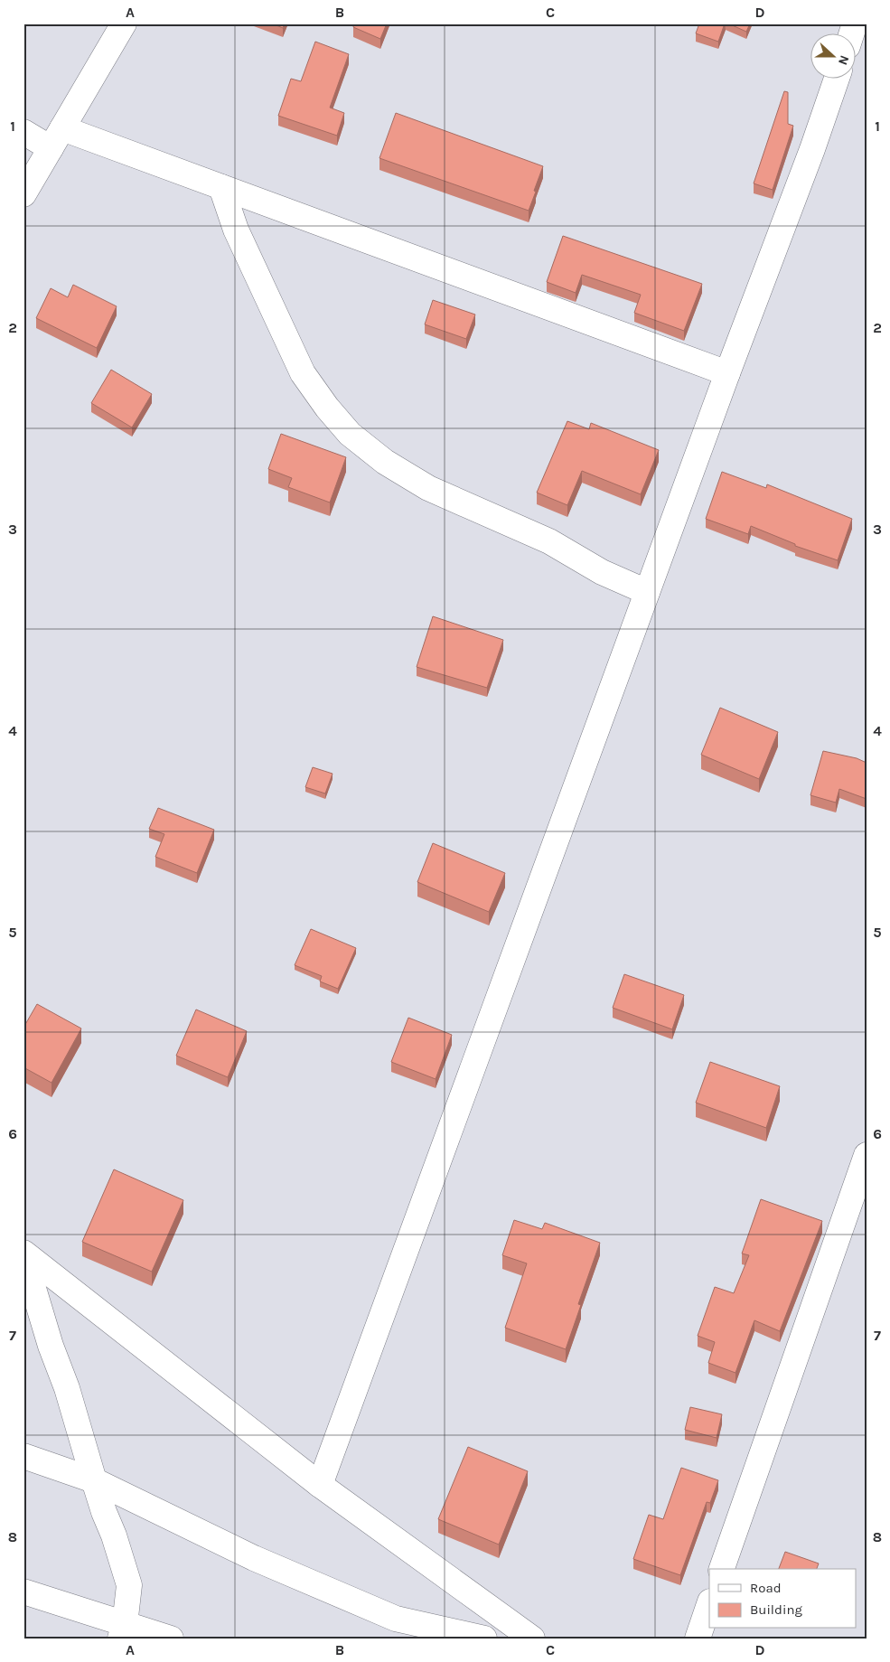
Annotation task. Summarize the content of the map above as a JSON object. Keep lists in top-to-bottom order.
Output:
{
  "legend": ["Road", "Building"],
  "north": "right",
  "grid": {
    "columns": [
      "A",
      "B",
      "C",
      "D"
    ],
    "rows": [
      "1",
      "2",
      "3",
      "4",
      "5",
      "6",
      "7",
      "8"
    ]
  }
}
